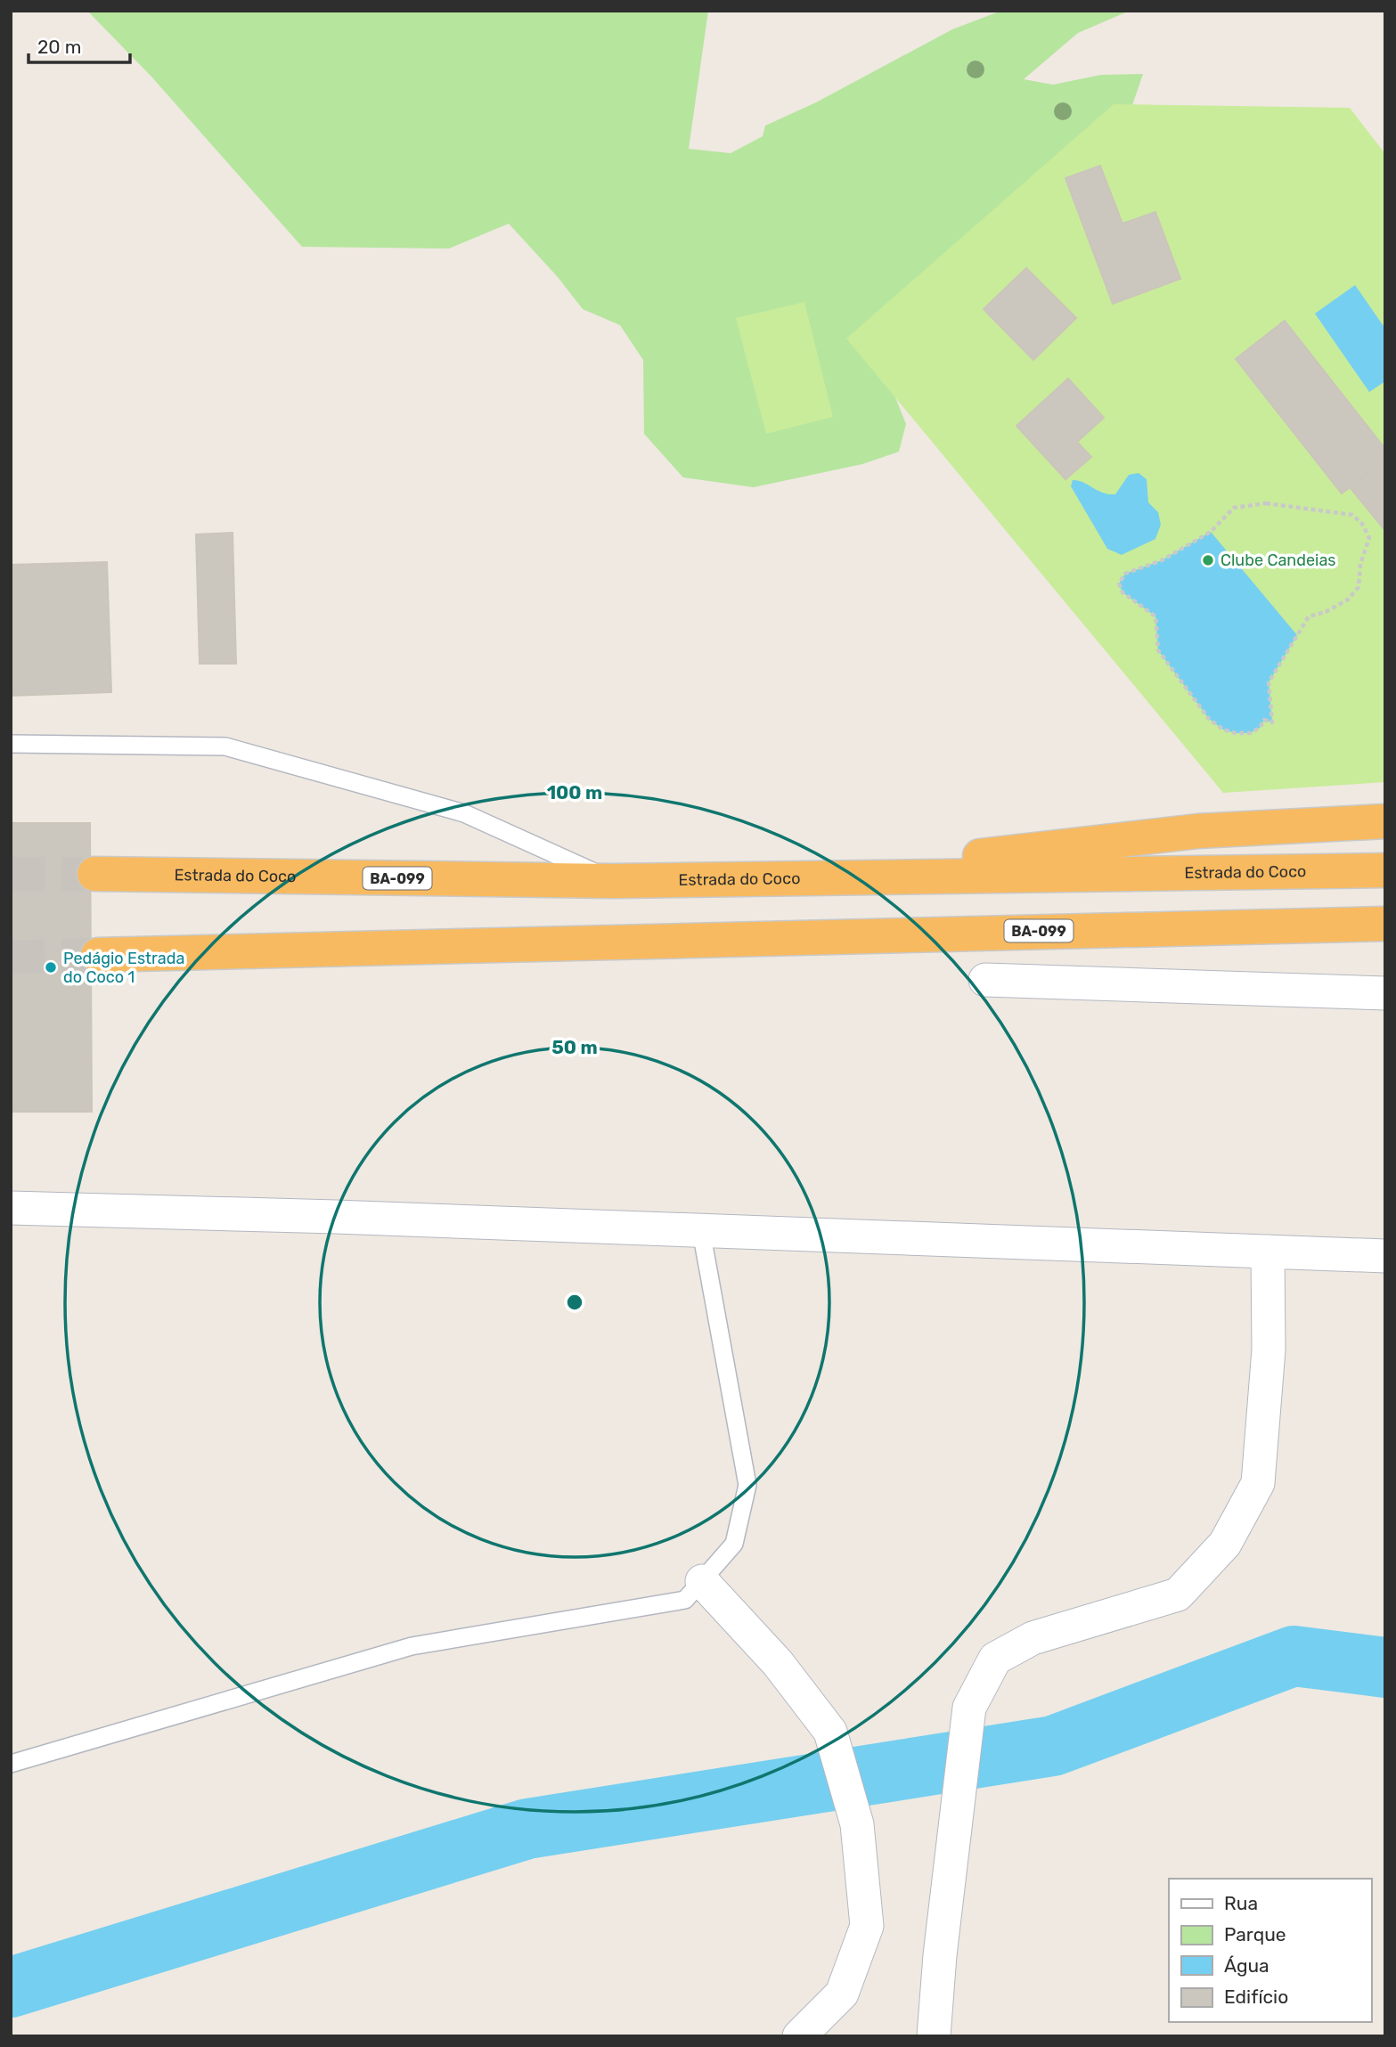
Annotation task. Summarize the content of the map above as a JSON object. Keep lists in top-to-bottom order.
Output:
{
  "streets": {
    "highway": ["Estrada do Coco", "BA-099"]
  },
  "places": ["Clube Candeias", "Pedágio Estrada do Coco 1"],
  "legend": [
    "Rua",
    "Parque",
    "Água",
    "Edifício"
  ],
  "scale_bar": "20 m",
  "rings": ["100 m", "50 m"]
}
